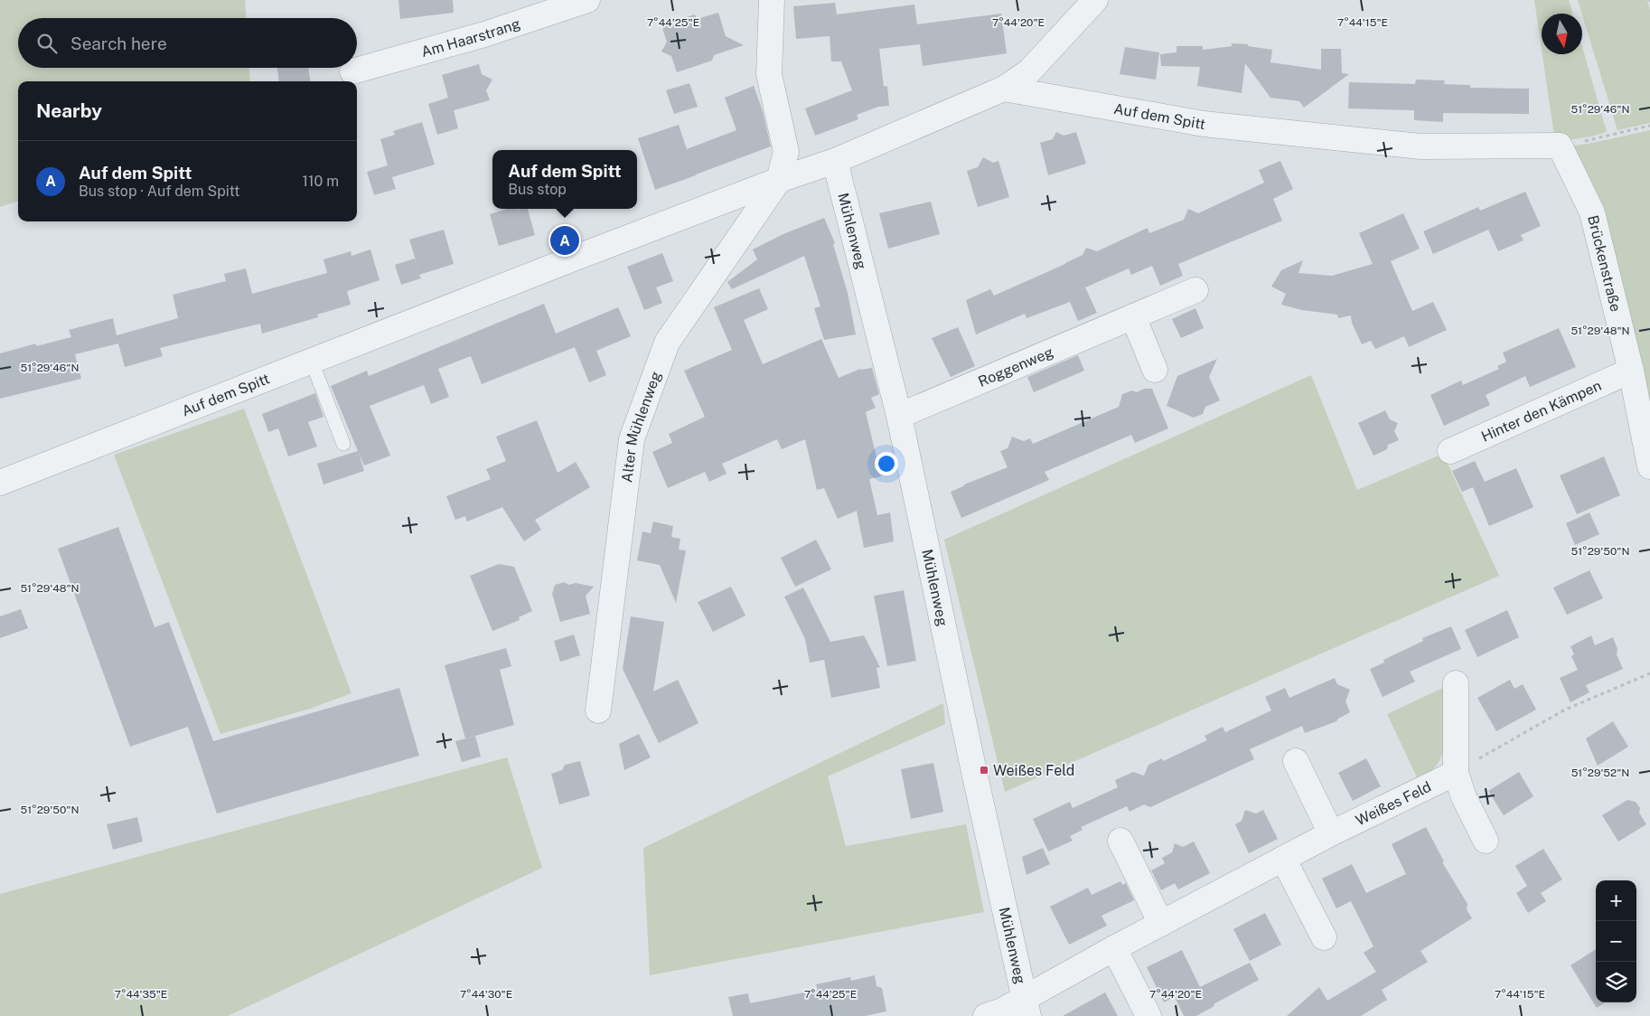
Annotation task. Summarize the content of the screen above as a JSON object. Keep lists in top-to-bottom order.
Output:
{
  "streets": {
    "street": [
      "Am Haarstrang",
      "Auf dem Spitt",
      "Mühlenweg",
      "Brückenstraße",
      "Roggenweg",
      "Hinter den Kämpen",
      "Alter Mühlenweg",
      "Weißes Feld"
    ]
  },
  "crossings": [
    ["Auf dem Spitt", "Mühlenweg"],
    ["Auf dem Spitt", "Brückenstraße"],
    ["Auf dem Spitt", "Alter Mühlenweg"],
    ["Mühlenweg", "Roggenweg"],
    ["Mühlenweg", "Weißes Feld"],
    ["Brückenstraße", "Hinter den Kämpen"]
  ],
  "places": {
    "transit": ["Weißes Feld"]
  },
  "north": "bottom",
  "page": {
    "search": "Search here",
    "heading": "Nearby",
    "list": [
      {
        "mark": "A",
        "name": "Auf dem Spitt",
        "note": "Bus stop · Auf dem Spitt",
        "value": "110 m"
      }
    ],
    "popup": ["Auf dem Spitt", "Bus stop"],
    "pins": "A",
    "map_buttons": ["+", "−"]
  },
  "coordinates": [
    "7°44'25\"E",
    "7°44'20\"E",
    "7°44'15\"E",
    "51°29'46\"N",
    "51°29'48\"N",
    "51°29'50\"N",
    "51°29'52\"N",
    "7°44'35\"E",
    "7°44'30\"E"
  ]
}
